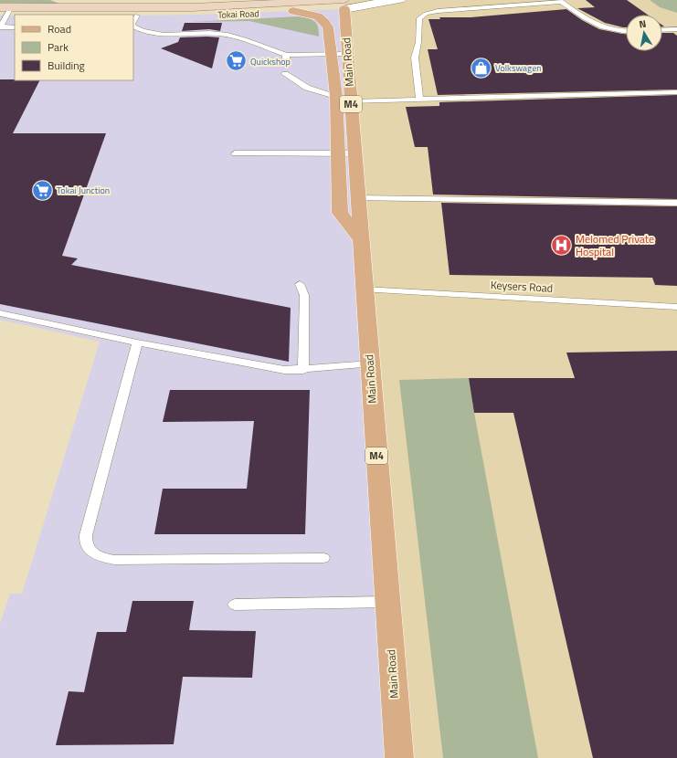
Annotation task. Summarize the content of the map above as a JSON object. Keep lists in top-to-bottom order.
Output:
{
  "streets": {
    "main road": ["Tokai Road", "Main Road", "M4"],
    "lane": ["Keysers Road"]
  },
  "crossings": [
    ["Tokai Road", "Main Road"],
    ["Main Road", "Keysers Road"]
  ],
  "places": {
    "supermarket": ["Quickshop", "Tokai Junction"],
    "shop": ["Volkswagen"],
    "hospital": ["Melomed Private Hospital"]
  },
  "legend": ["Road", "Park", "Building"],
  "north": "top"
}
